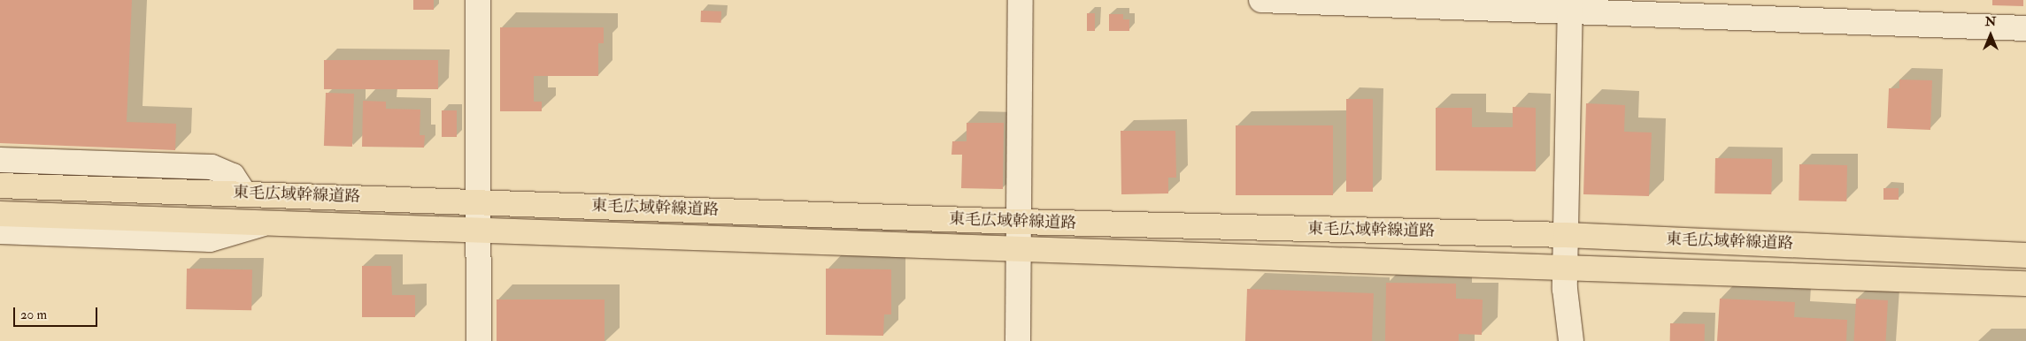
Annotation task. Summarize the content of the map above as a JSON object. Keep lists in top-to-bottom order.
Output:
{
  "streets": {
    "highway": ["東毛広域幹線道路"]
  },
  "scale_bar": "20 m",
  "north": "top"
}
